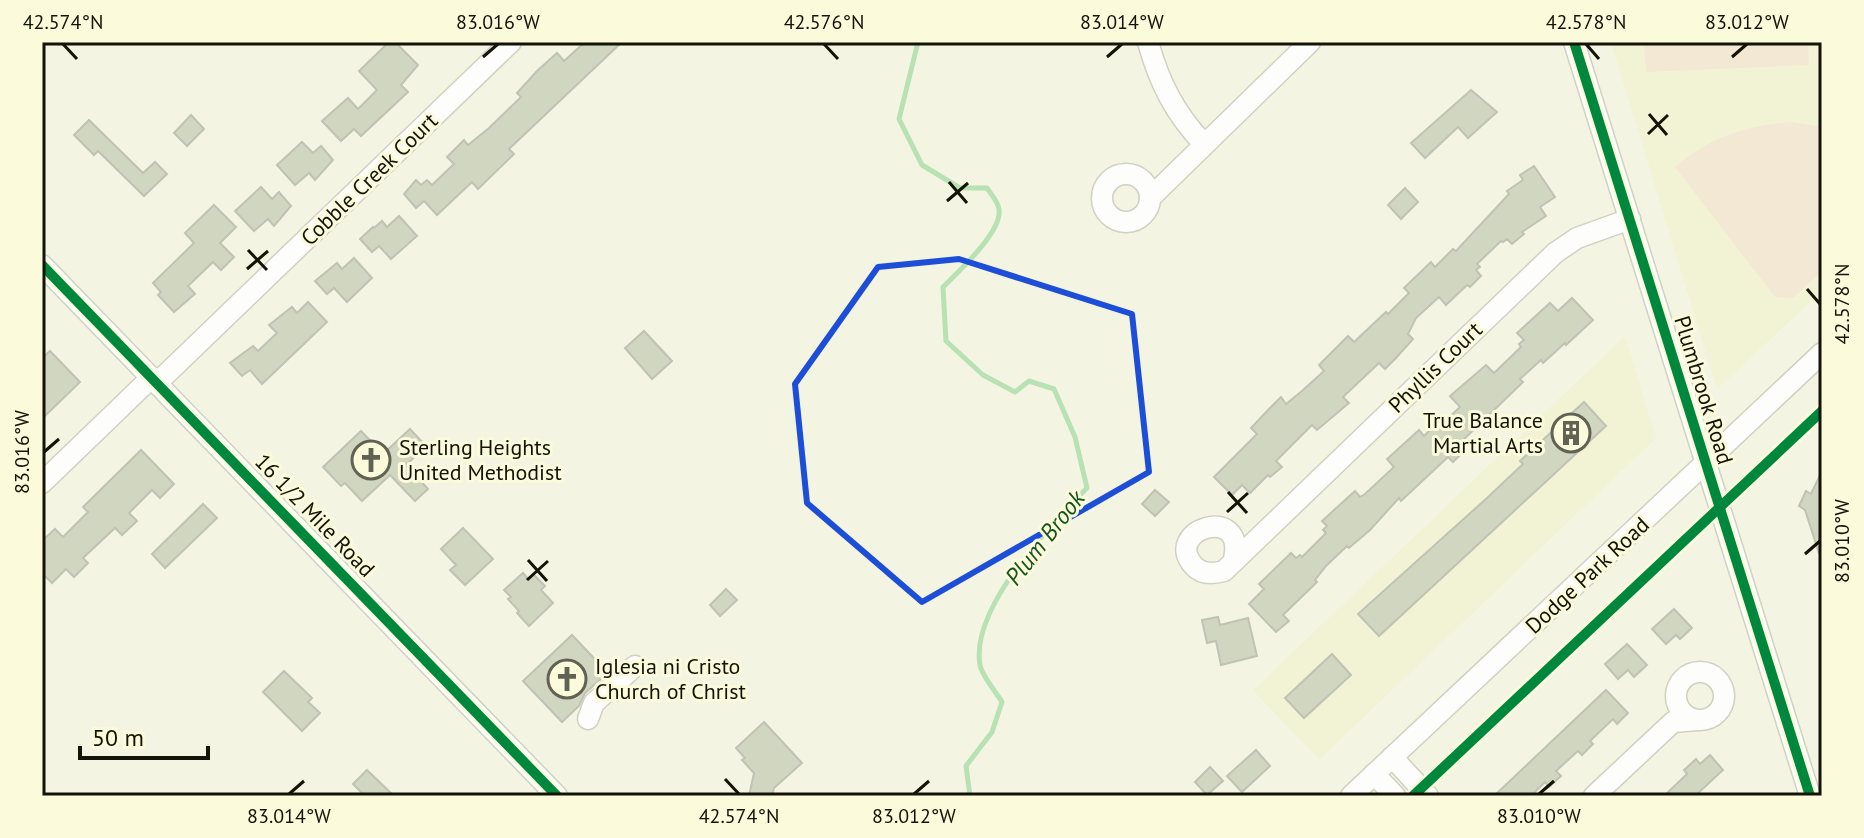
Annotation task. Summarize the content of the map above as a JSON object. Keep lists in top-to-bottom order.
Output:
{
  "streets": {
    "street": [
      "Cobble Creek Court",
      "Phyllis Court",
      "Plumbrook Road",
      "16 1/2 Mile Road",
      "Dodge Park Road"
    ]
  },
  "crossings": [
    ["Cobble Creek Court", "16 1/2 Mile Road"],
    ["Phyllis Court", "Plumbrook Road"],
    ["Plumbrook Road", "Dodge Park Road"]
  ],
  "water": ["Plum Brook"],
  "places": {
    "building": ["True Balance Martial Arts"],
    "church": ["Sterling Heights United Methodist", "Iglesia ni Cristo Church of Christ"]
  },
  "scale_bar": "50 m",
  "coordinates": [
    "42.574°N",
    "83.016°W",
    "42.576°N",
    "83.014°W",
    "42.578°N",
    "83.012°W",
    "83.010°W"
  ]
}
